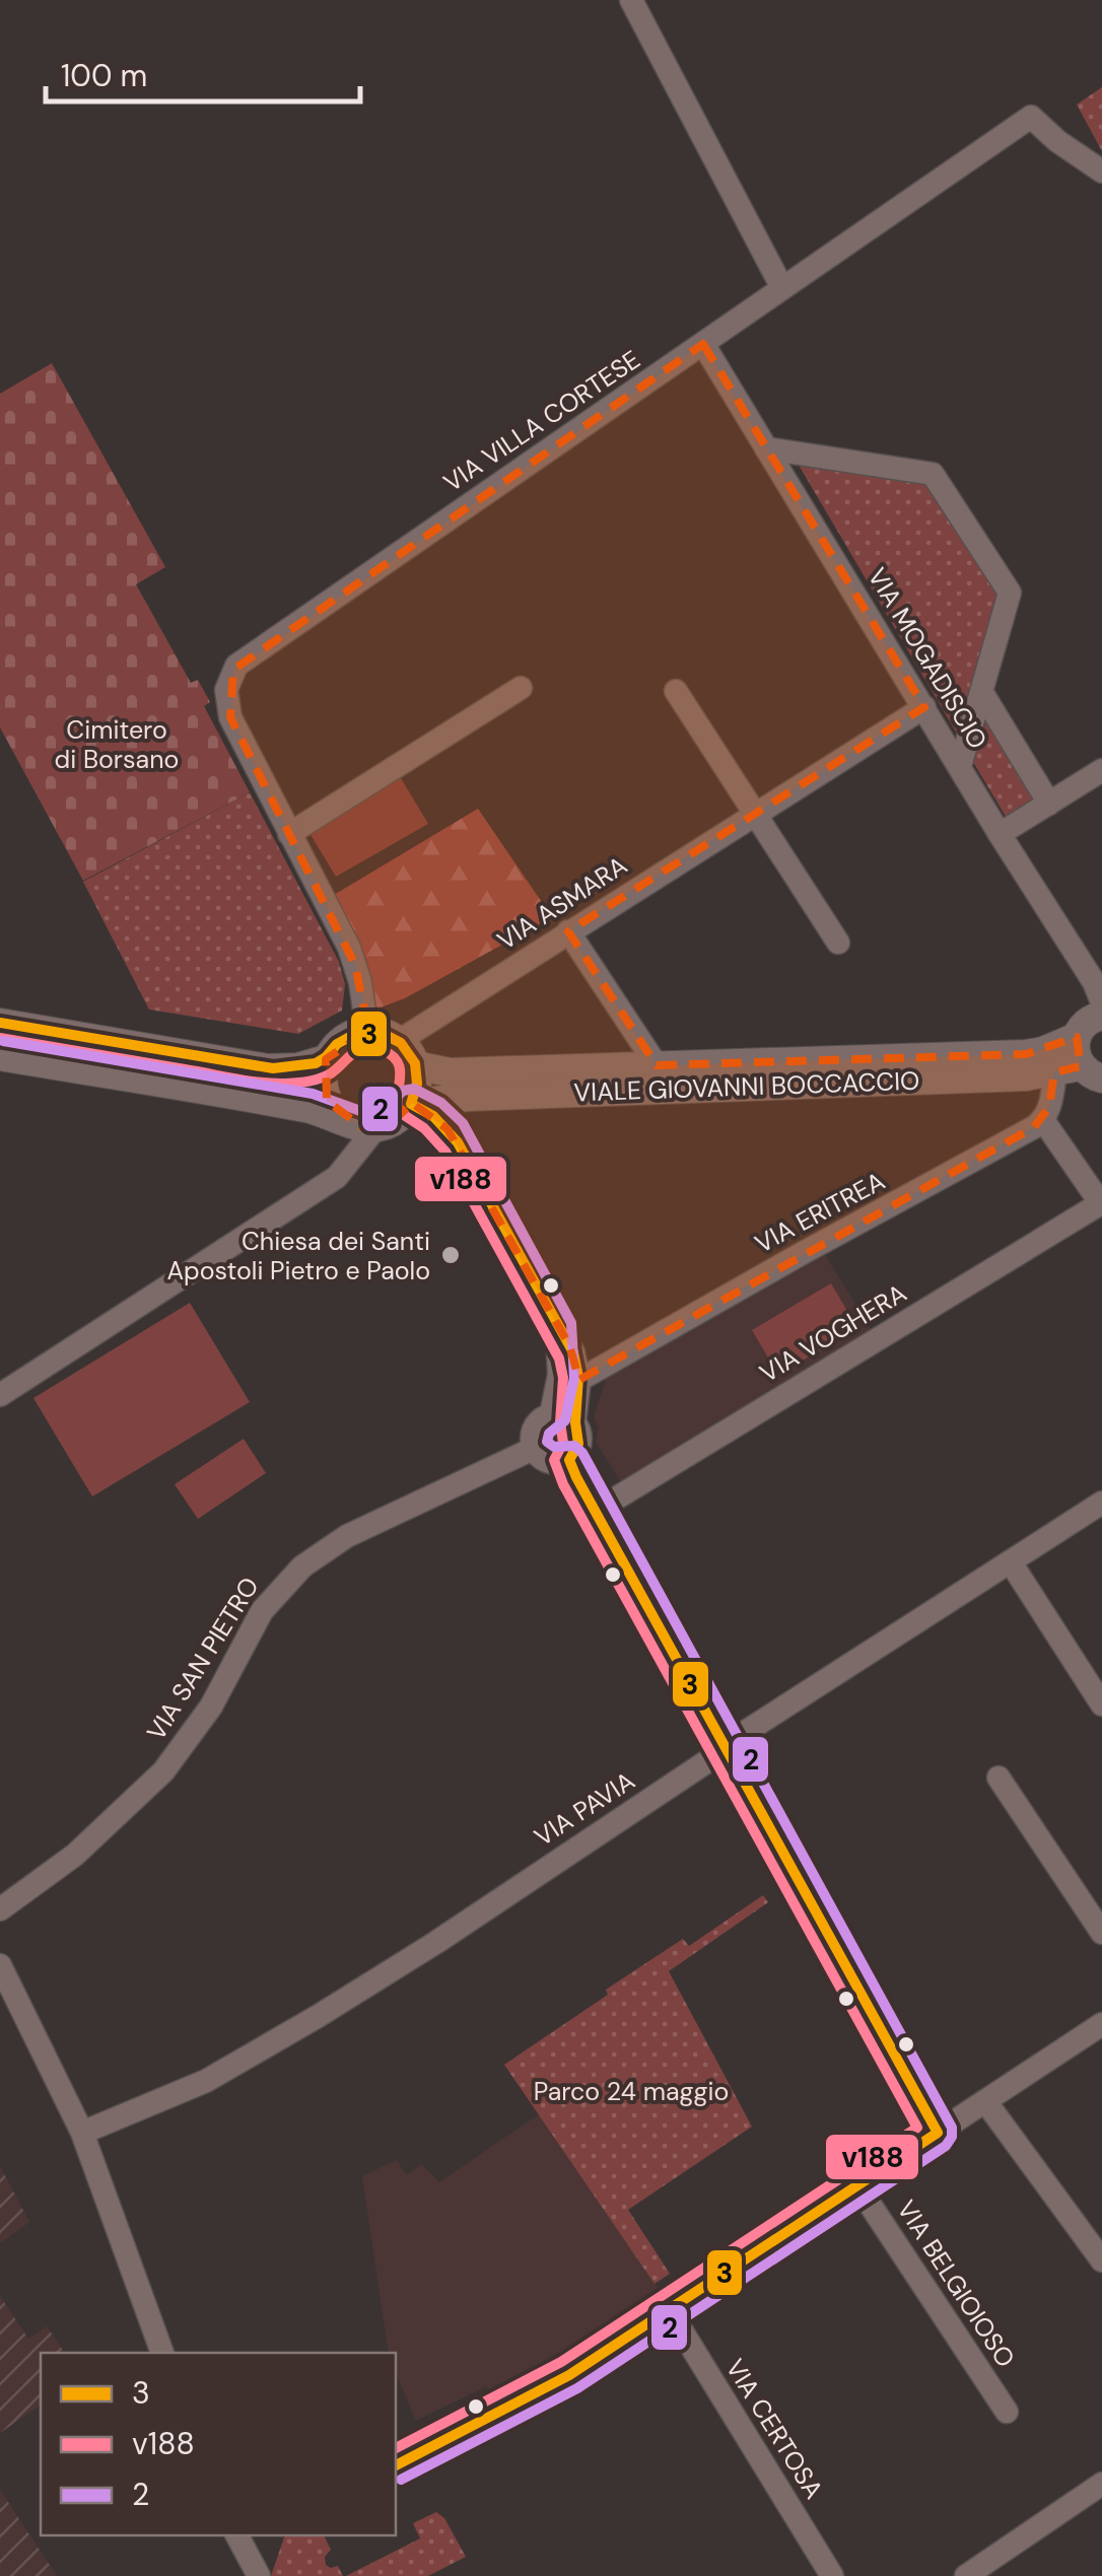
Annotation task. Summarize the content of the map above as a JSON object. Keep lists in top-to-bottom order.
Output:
{
  "streets": {
    "street": [
      "VIA VILLA CORTESE",
      "VIA MOGADISCIO",
      "VIA ASMARA",
      "VIALE GIOVANNI BOCCACCIO",
      "VIA ERITREA",
      "VIA VOGHERA",
      "VIA SAN PIETRO",
      "VIA PAVIA",
      "VIA BELGIOIOSO",
      "VIA CERTOSA"
    ]
  },
  "crossings": [
    ["VIA VILLA CORTESE", "VIA MOGADISCIO"],
    ["VIA VILLA CORTESE", "VIA ASMARA"],
    ["VIA VILLA CORTESE", "VIALE GIOVANNI BOCCACCIO"],
    ["VIA MOGADISCIO", "VIA ASMARA"],
    ["VIA ASMARA", "VIALE GIOVANNI BOCCACCIO"]
  ],
  "parks": ["Cimitero di Borsano", "Parco 24 maggio"],
  "places": ["Chiesa dei Santi Apostoli Pietro e Paolo"],
  "lines": ["transit line 3", "transit line v188", "transit line 2"],
  "legend": ["3", "v188", "2"],
  "scale_bar": "100 m"
}
